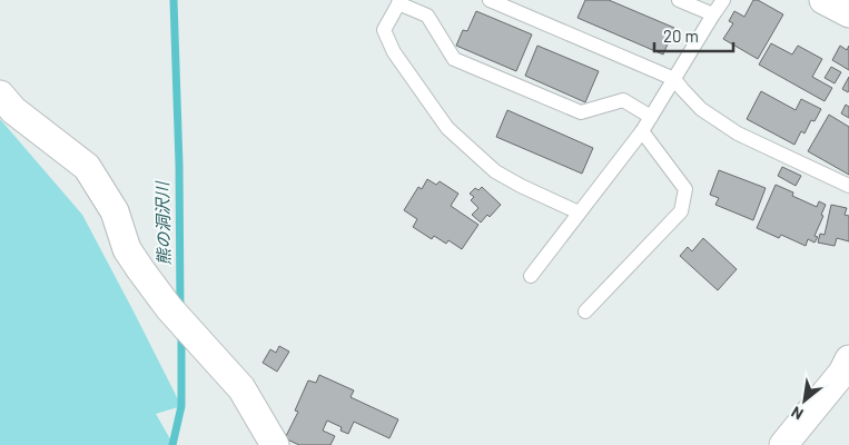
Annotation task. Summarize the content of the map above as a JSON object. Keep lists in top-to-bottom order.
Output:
{
  "water": ["熊の洞沢川"],
  "scale_bar": "20 m",
  "north": "bottom left"
}
